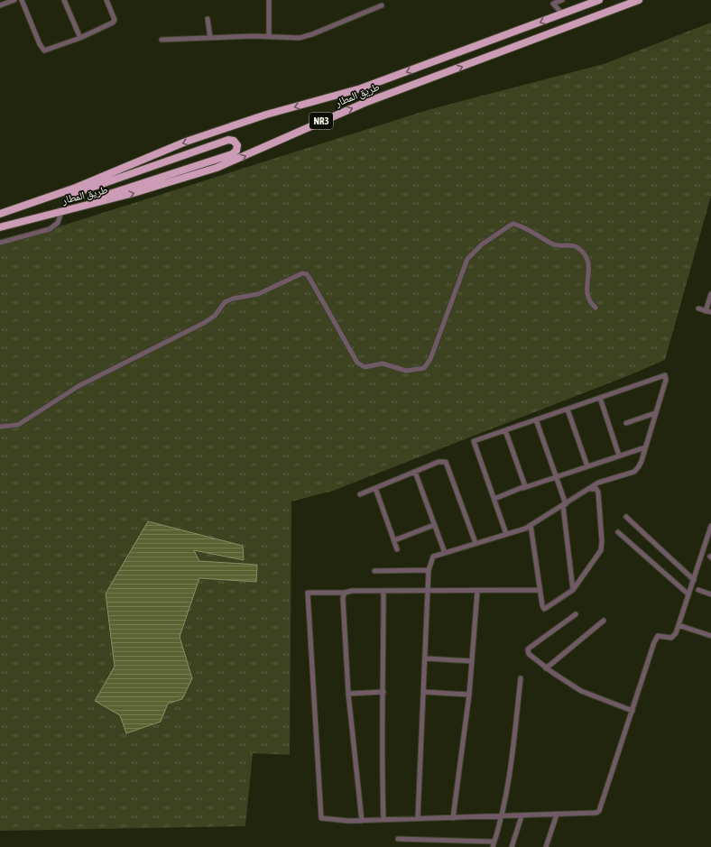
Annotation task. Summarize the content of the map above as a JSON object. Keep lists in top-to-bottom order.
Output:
{
  "streets": {
    "highway": ["طريق المطار", "NR3"]
  }
}
